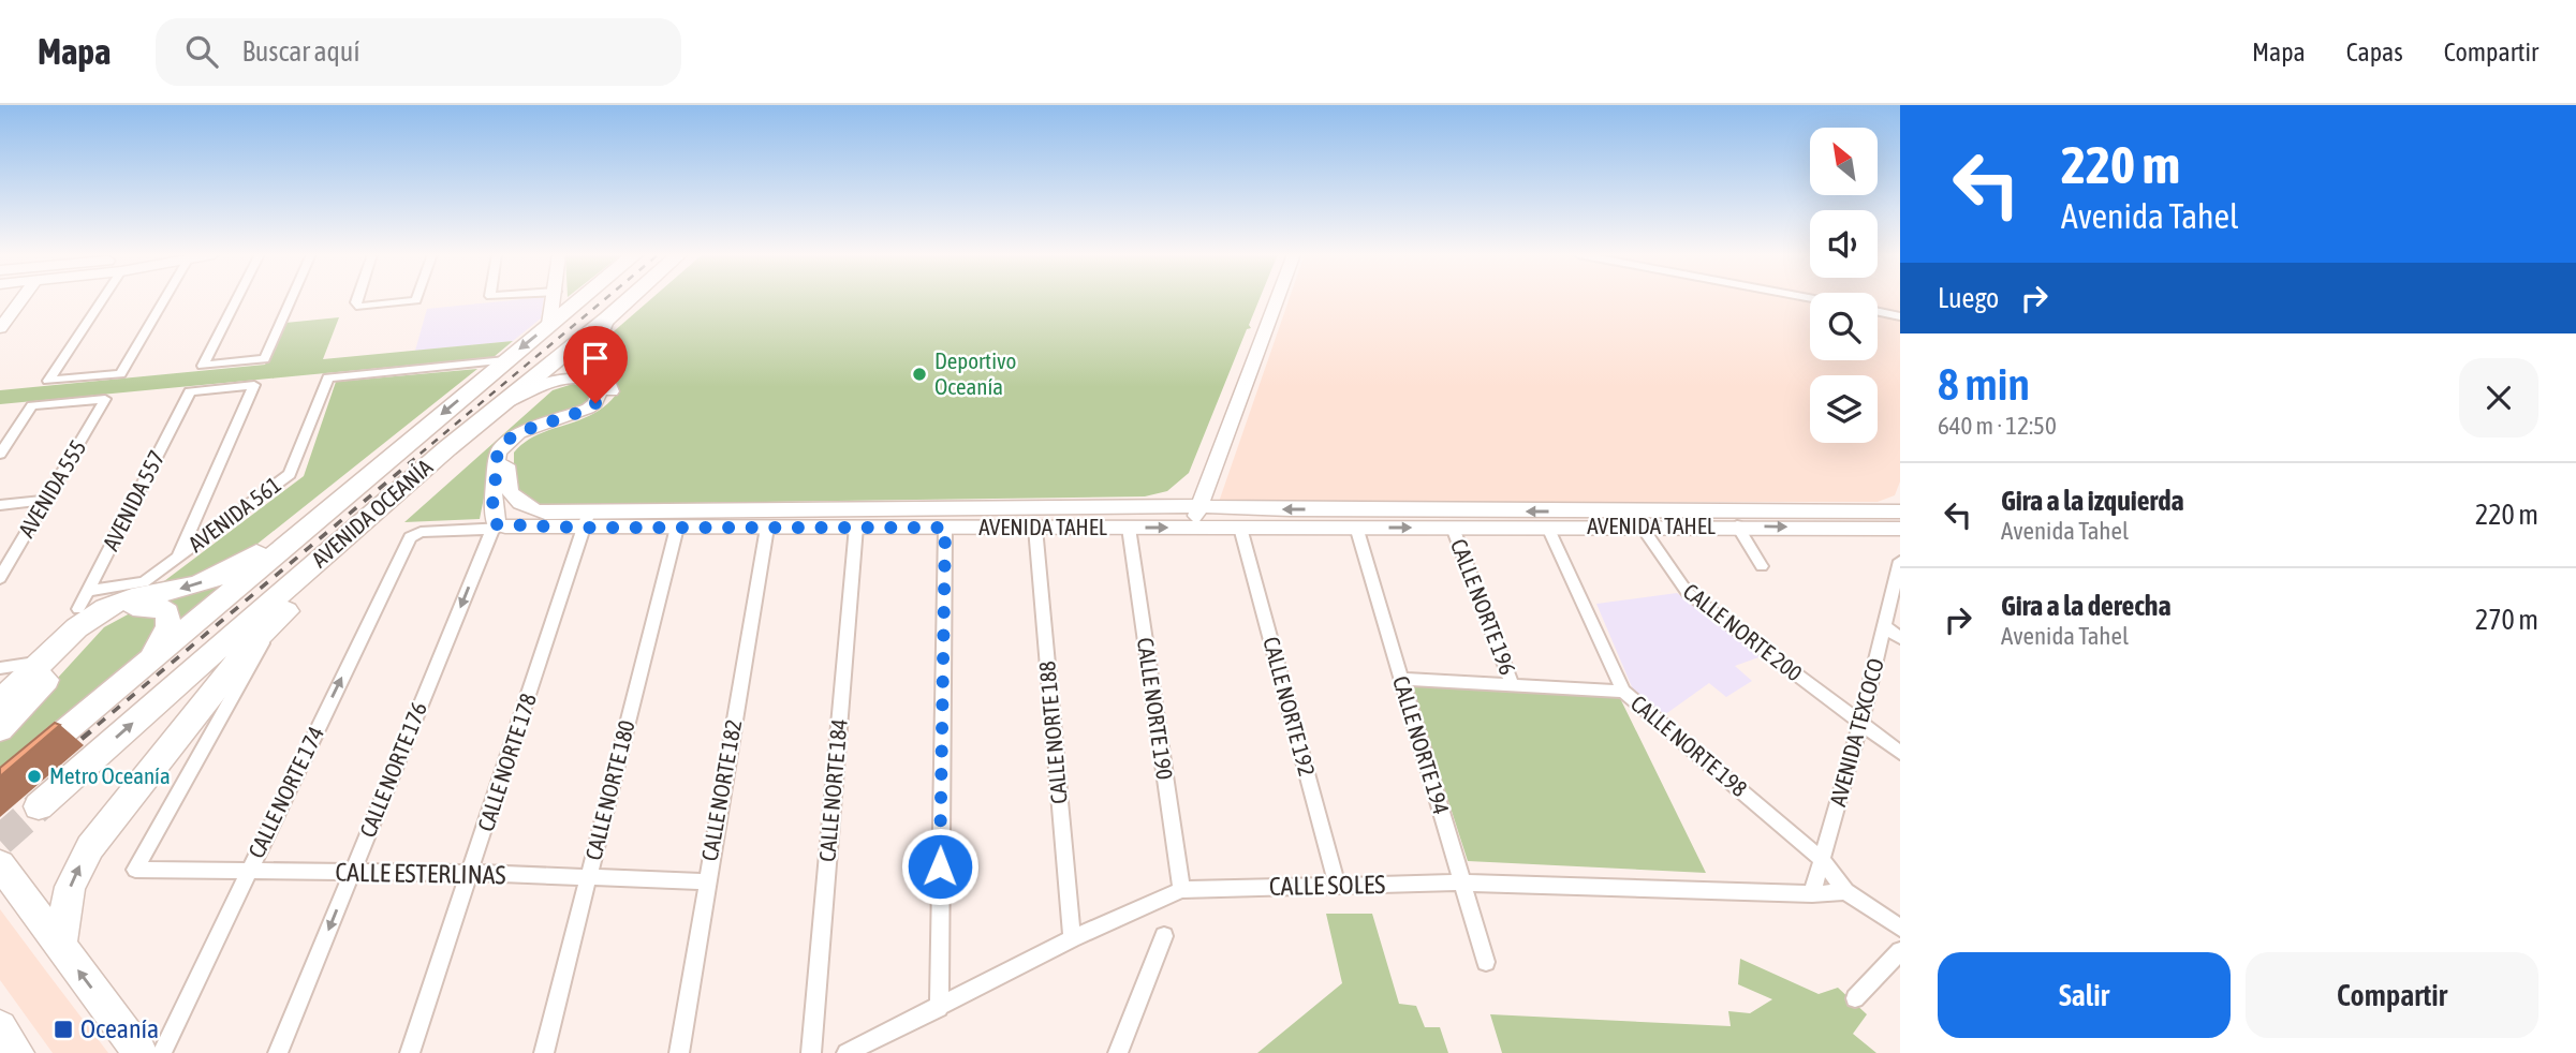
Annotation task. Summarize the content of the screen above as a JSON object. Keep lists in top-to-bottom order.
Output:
{
  "streets": {
    "highway": ["AVENIDA OCEANÍA"],
    "street": [
      "AVENIDA 555",
      "AVENIDA 557",
      "AVENIDA 561",
      "AVENIDA TAHEL",
      "CALLE NORTE 196",
      "CALLE NORTE 200",
      "CALLE NORTE 192",
      "CALLE NORTE 190",
      "CALLE NORTE 188",
      "AVENIDA TEXCOCO",
      "CALLE NORTE 194",
      "CALLE NORTE 198",
      "CALLE NORTE 178",
      "CALLE NORTE 176",
      "CALLE NORTE 180",
      "CALLE NORTE 182",
      "CALLE NORTE 184",
      "CALLE NORTE 174",
      "CALLE ESTERLINAS",
      "CALLE SOLES"
    ]
  },
  "crossings": [
    ["AVENIDA 557", "AVENIDA 561"],
    ["AVENIDA OCEANÍA", "AVENIDA 561"],
    ["AVENIDA OCEANÍA", "AVENIDA TAHEL"],
    ["AVENIDA TAHEL", "CALLE NORTE 196"],
    ["AVENIDA TAHEL", "CALLE NORTE 200"],
    ["AVENIDA TAHEL", "CALLE NORTE 192"],
    ["AVENIDA TAHEL", "CALLE NORTE 190"],
    ["AVENIDA TAHEL", "CALLE NORTE 188"],
    ["AVENIDA TAHEL", "CALLE NORTE 194"],
    ["AVENIDA TAHEL", "CALLE NORTE 198"],
    ["AVENIDA TAHEL", "CALLE NORTE 178"],
    ["AVENIDA TAHEL", "CALLE NORTE 176"],
    ["AVENIDA TAHEL", "CALLE NORTE 180"],
    ["AVENIDA TAHEL", "CALLE NORTE 182"],
    ["AVENIDA TAHEL", "CALLE NORTE 184"],
    ["AVENIDA TAHEL", "CALLE NORTE 174"],
    ["CALLE NORTE 200", "AVENIDA TEXCOCO"],
    ["CALLE NORTE 192", "CALLE SOLES"],
    ["CALLE NORTE 190", "CALLE SOLES"],
    ["CALLE NORTE 188", "CALLE SOLES"],
    ["AVENIDA TEXCOCO", "CALLE NORTE 198"],
    ["AVENIDA TEXCOCO", "CALLE SOLES"],
    ["CALLE NORTE 194", "CALLE SOLES"],
    ["CALLE NORTE 198", "CALLE SOLES"],
    ["CALLE NORTE 178", "CALLE ESTERLINAS"],
    ["CALLE NORTE 176", "CALLE ESTERLINAS"],
    ["CALLE NORTE 180", "CALLE ESTERLINAS"],
    ["CALLE NORTE 182", "CALLE ESTERLINAS"],
    ["CALLE NORTE 174", "CALLE ESTERLINAS"]
  ],
  "one_way": ["CALLE NORTE 176", "CALLE NORTE 174"],
  "places": {
    "other": ["Deportivo Oceanía", "Metro Oceanía"],
    "transit": ["Oceanía"]
  },
  "north": "top left",
  "page": {
    "header": "Mapa",
    "search": "Buscar aquí",
    "nav": ["Mapa", "Capas", "Compartir"],
    "turn": ["220 m", "Avenida Tahel"],
    "then": "Luego",
    "heading": ["8 min", "640 m · 12:50"],
    "list": [
      {
        "name": "Gira a la izquierda",
        "note": "Avenida Tahel",
        "value": "220 m"
      },
      {
        "name": "Gira a la derecha",
        "note": "Avenida Tahel",
        "value": "270 m"
      }
    ],
    "buttons": ["Salir", "Compartir"]
  }
}
